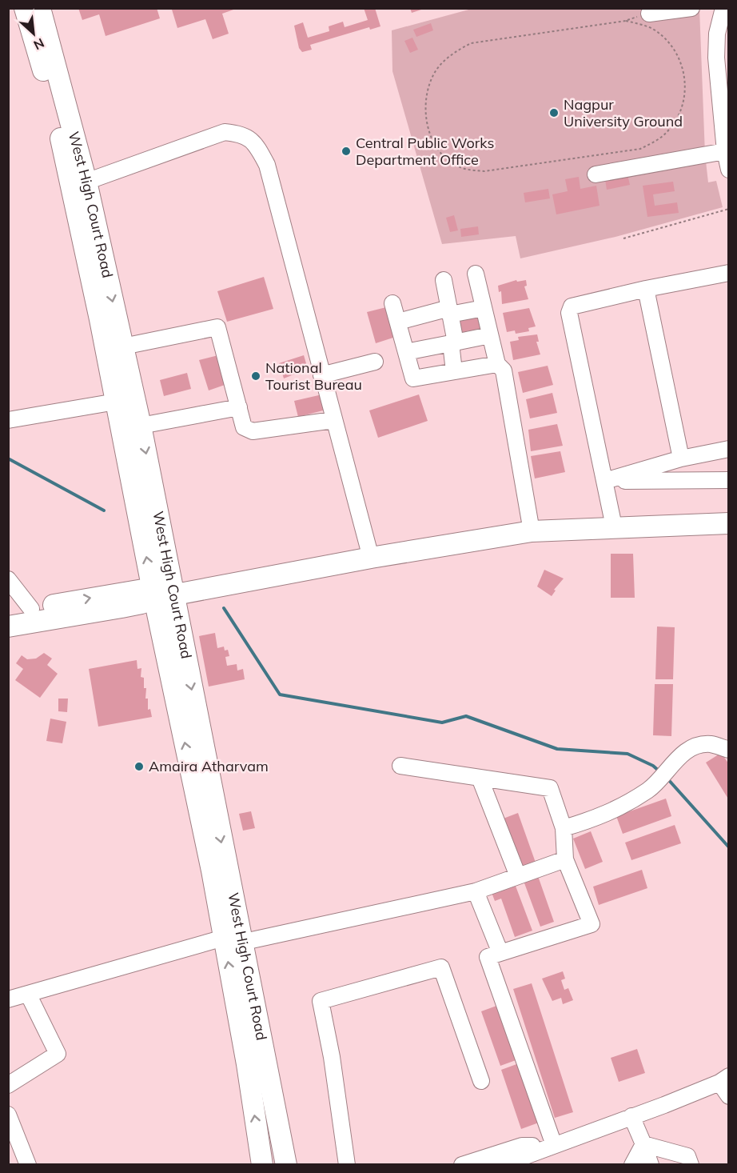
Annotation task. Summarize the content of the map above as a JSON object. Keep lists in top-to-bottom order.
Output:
{
  "streets": {
    "main road": ["West High Court Road"]
  },
  "places": [
    "Nagpur University Ground",
    "Central Public Works Department Office",
    "National Tourist Bureau",
    "Amaira Atharvam"
  ],
  "north": "bottom right"
}
